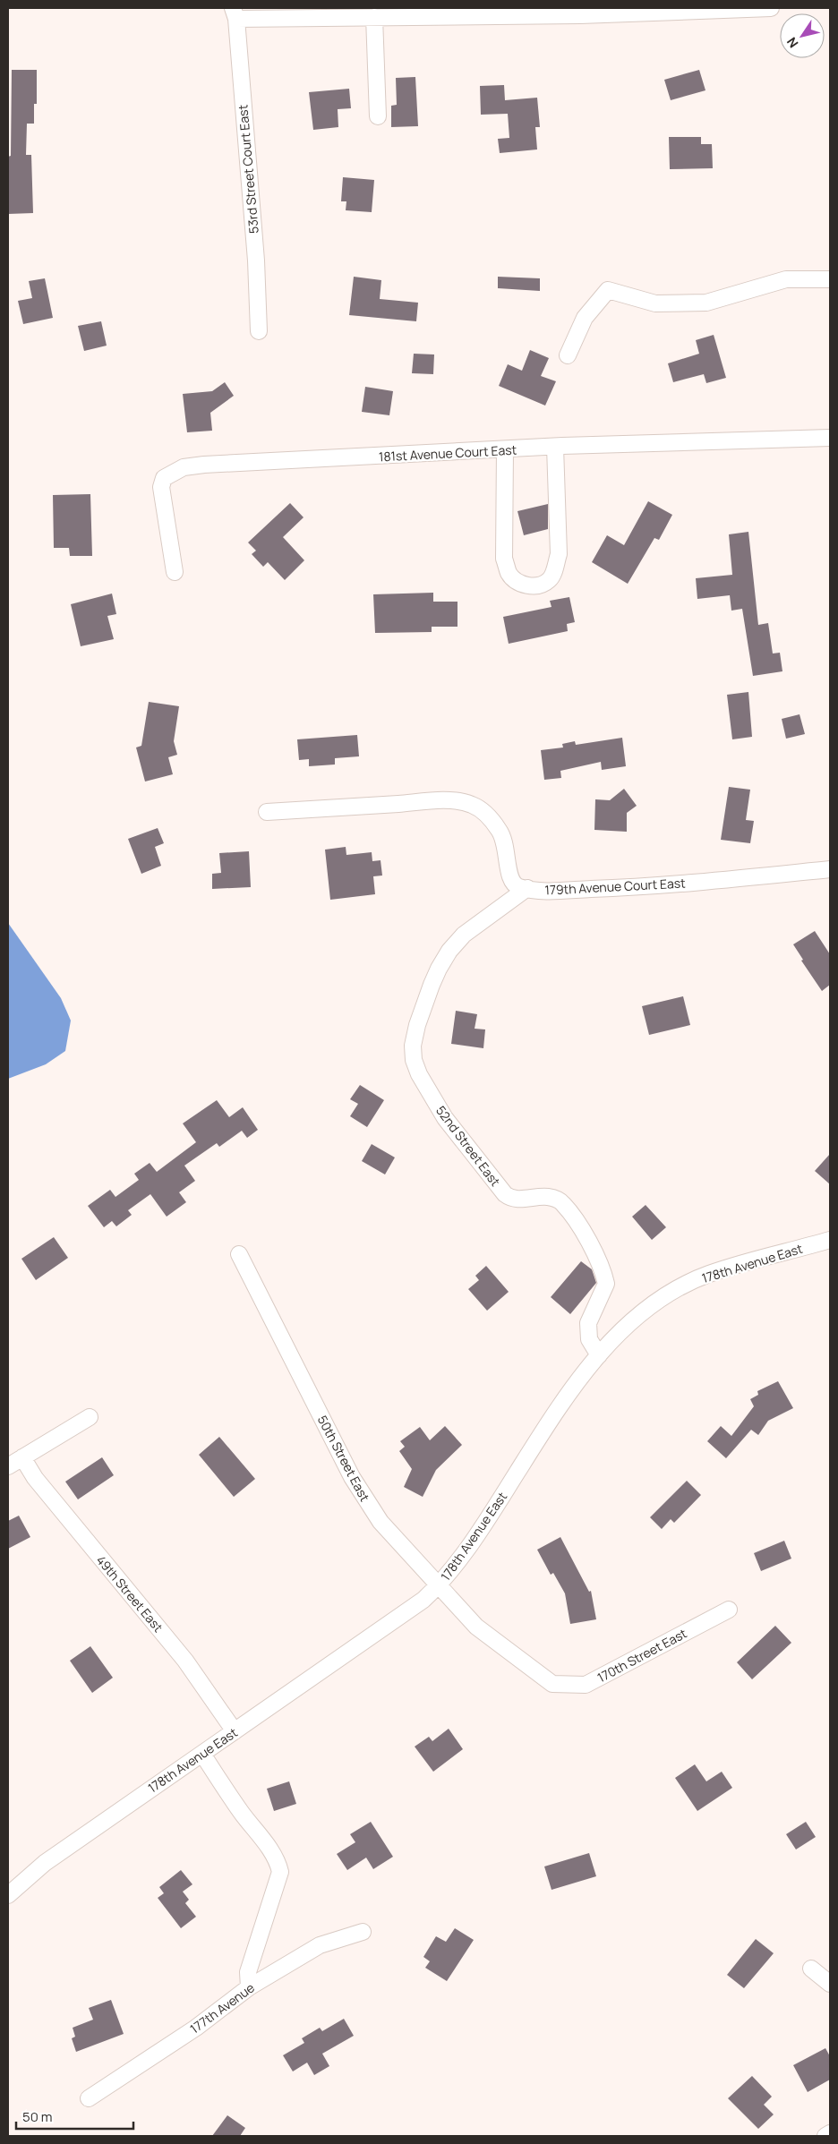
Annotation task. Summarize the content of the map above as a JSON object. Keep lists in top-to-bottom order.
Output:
{
  "streets": {
    "street": [
      "53rd Street Court East",
      "181st Avenue Court East",
      "179th Avenue Court East",
      "52nd Street East",
      "178th Avenue East",
      "50th Street East",
      "49th Street East",
      "170th Street East",
      "177th Avenue"
    ]
  },
  "crossings": [
    ["179th Avenue Court East", "52nd Street East"],
    ["52nd Street East", "178th Avenue East"],
    ["178th Avenue East", "50th Street East"],
    ["178th Avenue East", "49th Street East"],
    ["50th Street East", "170th Street East"]
  ],
  "scale_bar": "50 m",
  "north": "bottom left"
}
